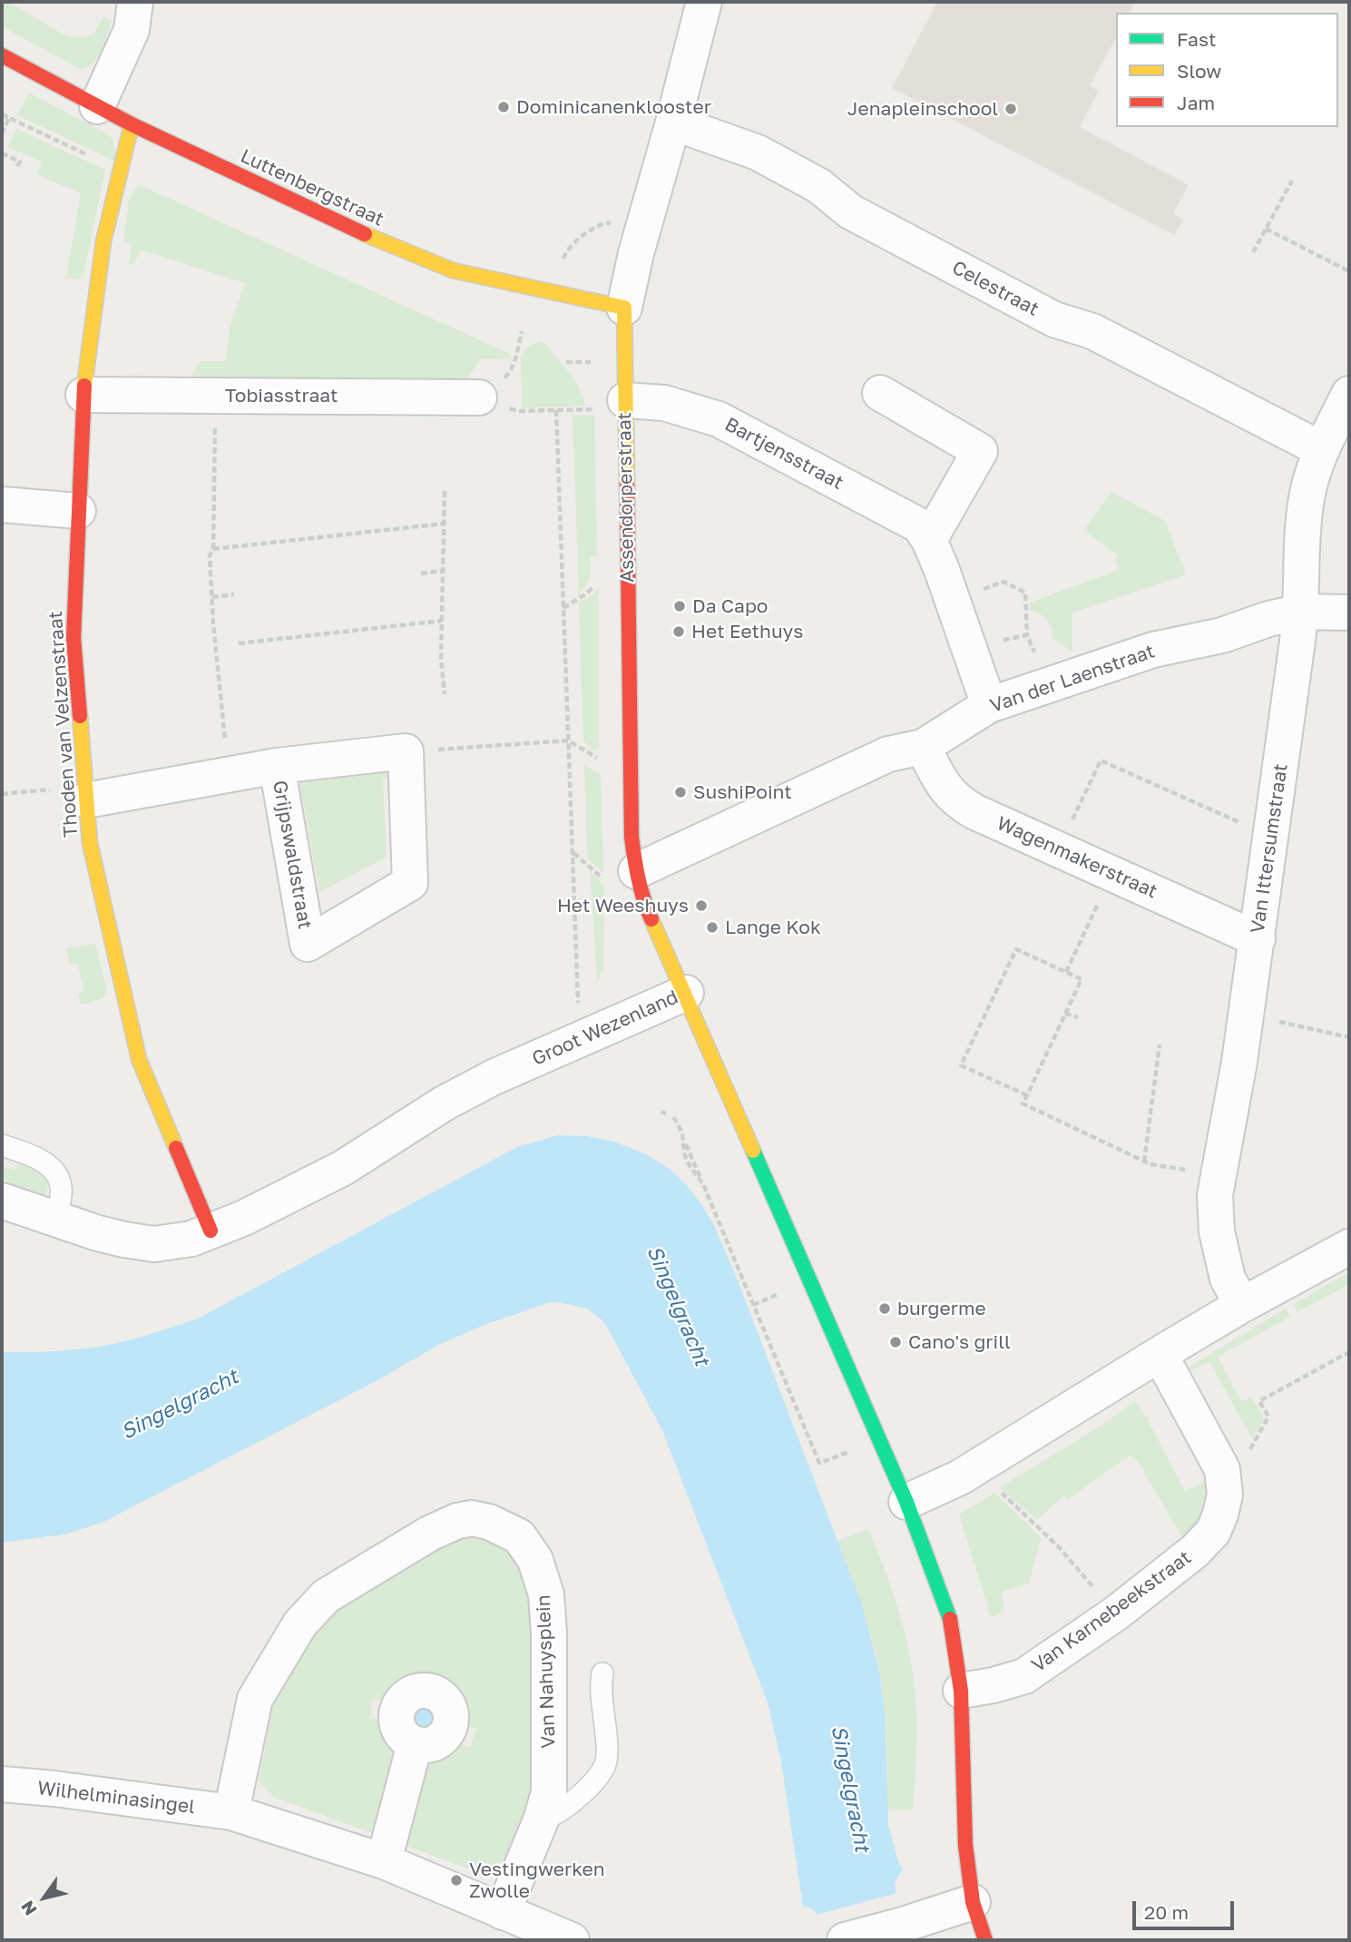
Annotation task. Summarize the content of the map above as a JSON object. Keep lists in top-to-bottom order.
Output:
{
  "streets": {
    "main road": [
      "Luttenbergstraat",
      "Assendorperstraat",
      "Thoden van Velzenstraat",
      "Groot Wezenland"
    ],
    "street": [
      "Celestraat",
      "Tobiasstraat",
      "Bartjensstraat",
      "Van der Laenstraat",
      "Van Ittersumstraat",
      "Grijpswaldstraat",
      "Wagenmakerstraat",
      "Van Karnebeekstraat",
      "Van Nahuysplein",
      "Wilhelminasingel"
    ]
  },
  "crossings": [
    ["Luttenbergstraat", "Assendorperstraat"],
    ["Luttenbergstraat", "Thoden van Velzenstraat"],
    ["Celestraat", "Assendorperstraat"],
    ["Celestraat", "Van Ittersumstraat"],
    ["Tobiasstraat", "Thoden van Velzenstraat"],
    ["Bartjensstraat", "Assendorperstraat"],
    ["Bartjensstraat", "Van der Laenstraat"],
    ["Assendorperstraat", "Van der Laenstraat"],
    ["Assendorperstraat", "Groot Wezenland"],
    ["Van der Laenstraat", "Van Ittersumstraat"],
    ["Van der Laenstraat", "Wagenmakerstraat"],
    ["Thoden van Velzenstraat", "Grijpswaldstraat"],
    ["Thoden van Velzenstraat", "Groot Wezenland"],
    ["Van Ittersumstraat", "Wagenmakerstraat"],
    ["Groot Wezenland", "Van Karnebeekstraat"],
    ["Van Nahuysplein", "Wilhelminasingel"]
  ],
  "water": ["Singelgracht"],
  "places": [
    "Dominicanenklooster",
    "Jenapleinschool",
    "Da Capo",
    "Het Eethuys",
    "SushiPoint",
    "Het Weeshuys",
    "Lange Kok",
    "burgerme",
    "Cano's grill",
    "Vestingwerken Zwolle"
  ],
  "legend": ["Fast", "Slow", "Jam"],
  "scale_bar": "20 m",
  "north": "bottom left"
}
